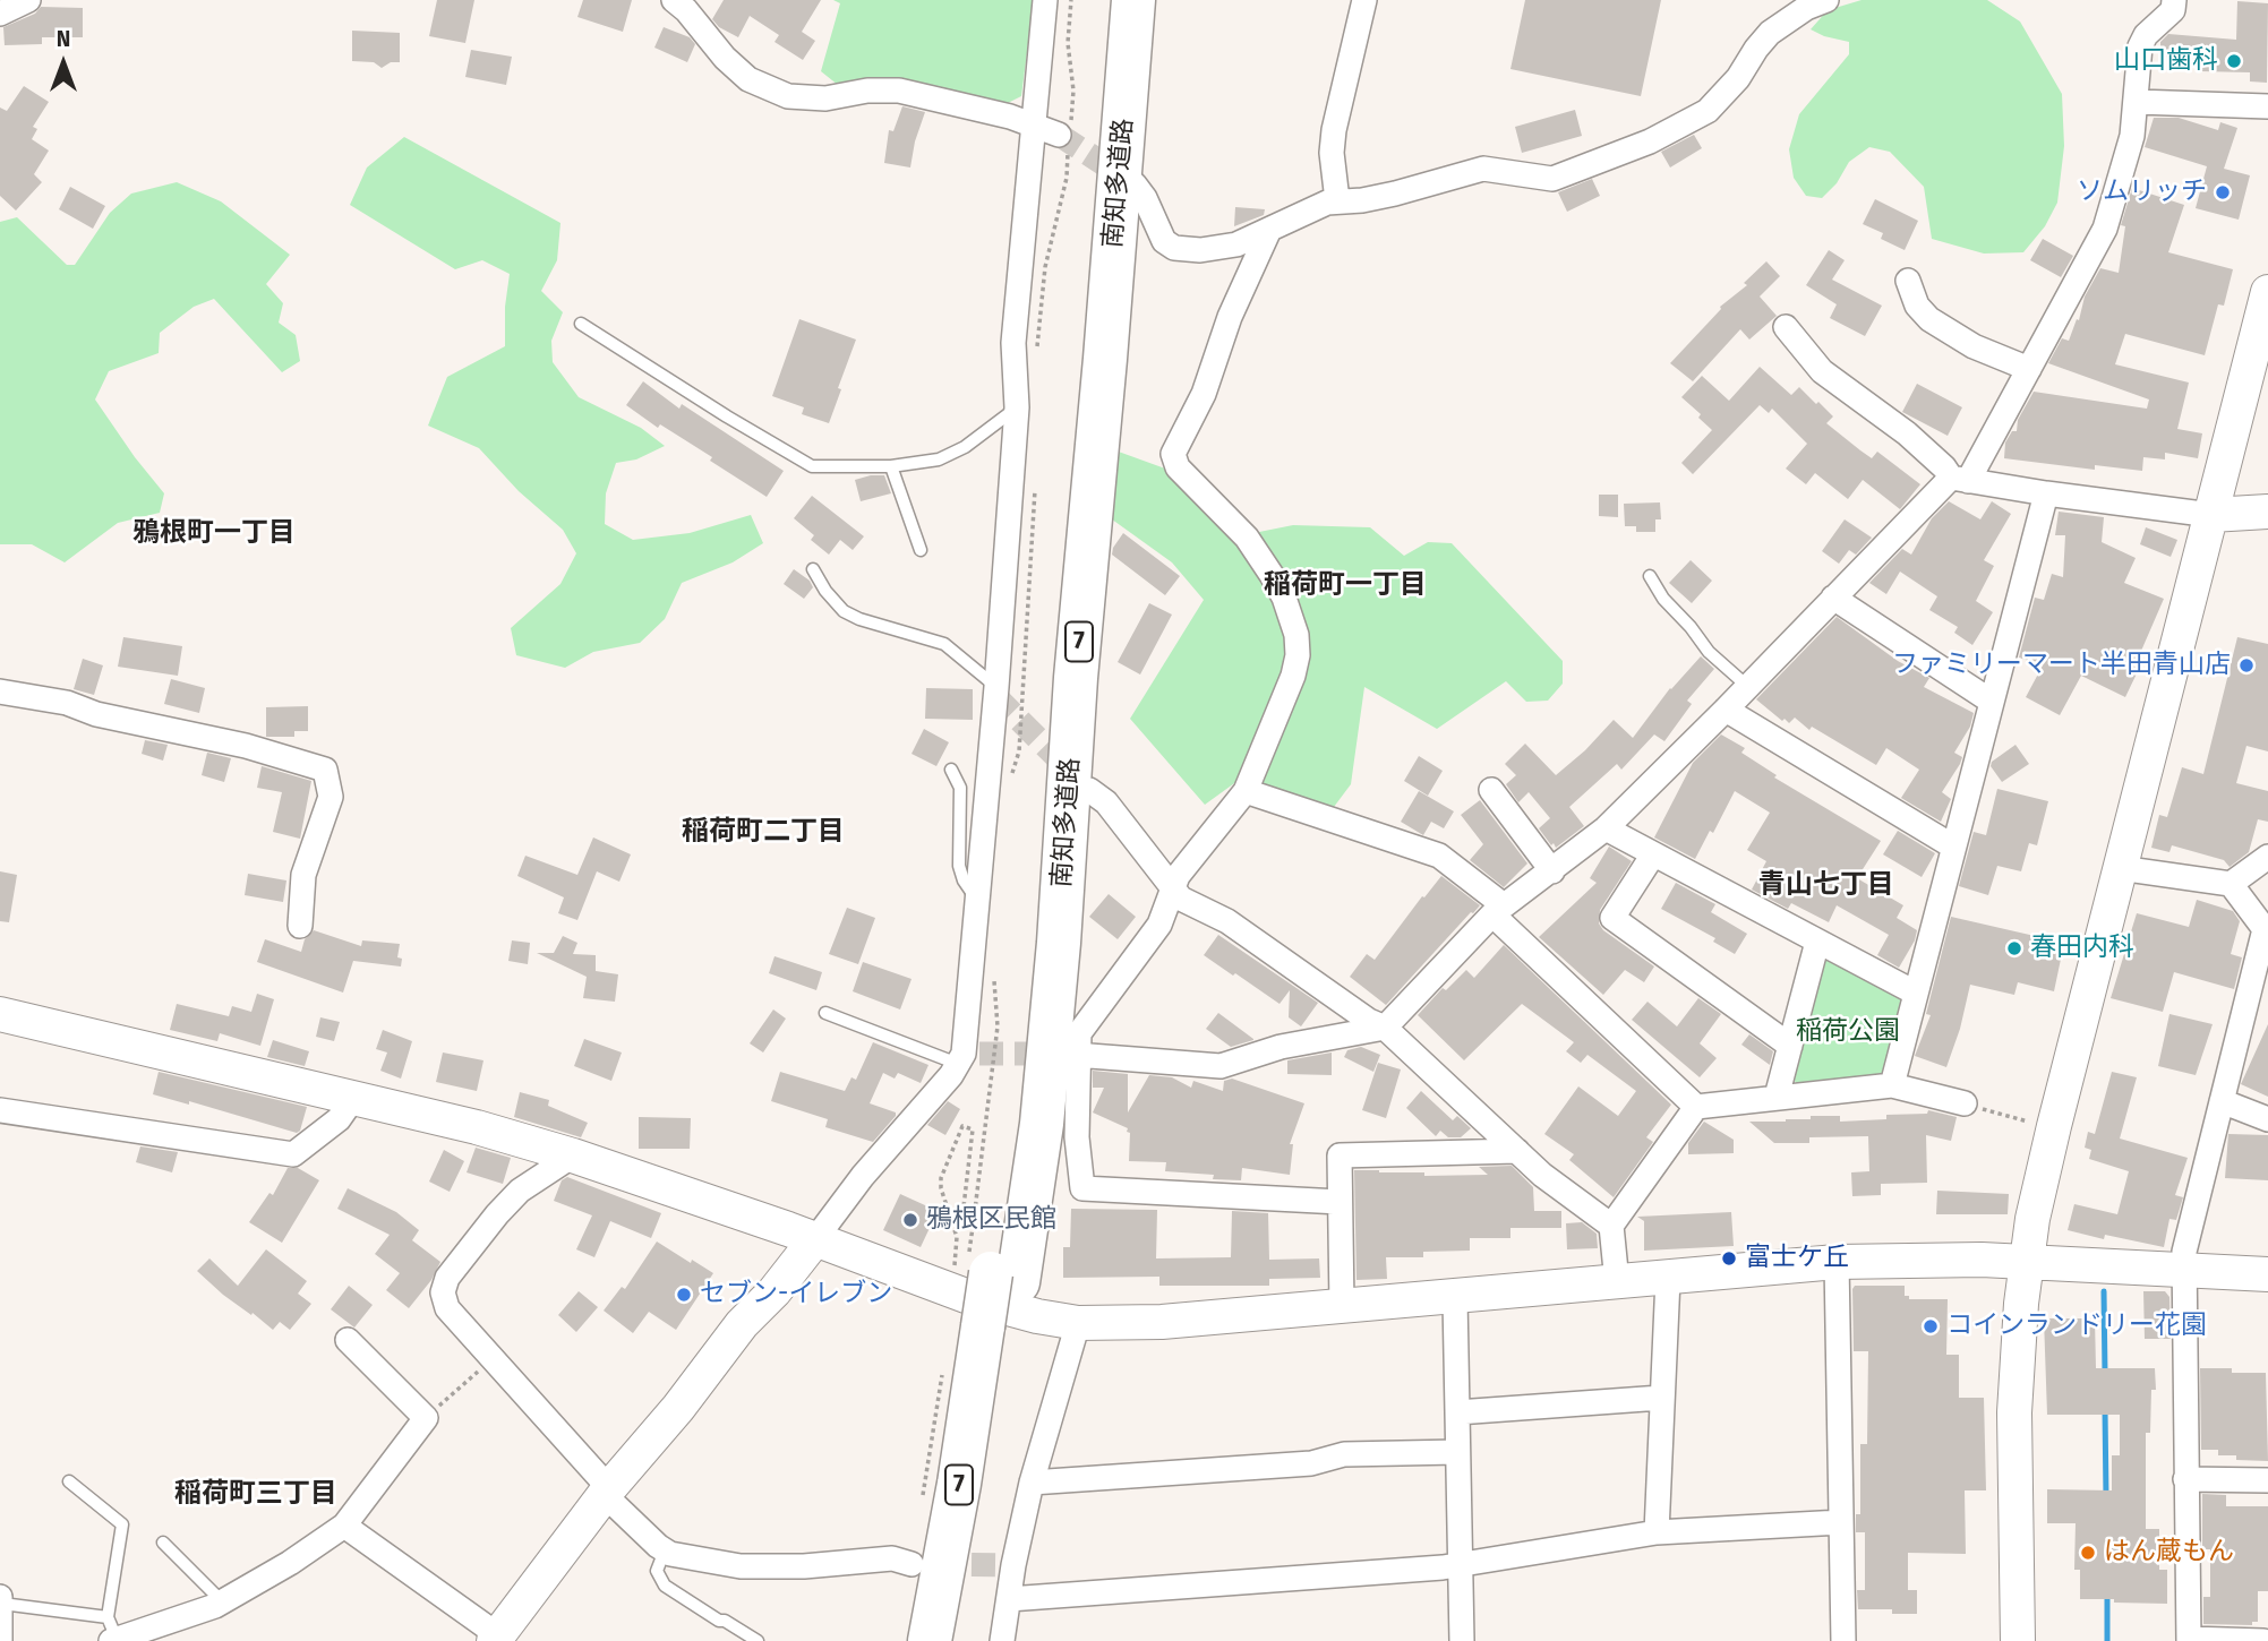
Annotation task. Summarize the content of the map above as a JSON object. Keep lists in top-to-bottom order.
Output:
{
  "streets": {
    "highway": ["南知多道路", "7"]
  },
  "districts": [
    "鴉根町一丁目",
    "稲荷町一丁目",
    "稲荷町二丁目",
    "青山七丁目",
    "稲荷町三丁目"
  ],
  "parks": ["稲荷公園"],
  "places": [
    "山口歯科",
    "ソムリッチ",
    "ファミリーマート半田青山店",
    "春田内科",
    "鴉根区民館",
    "富士ケ丘",
    "セブン-イレブン",
    "コインランドリー花園",
    "はん蔵もん"
  ],
  "north": "top"
}
